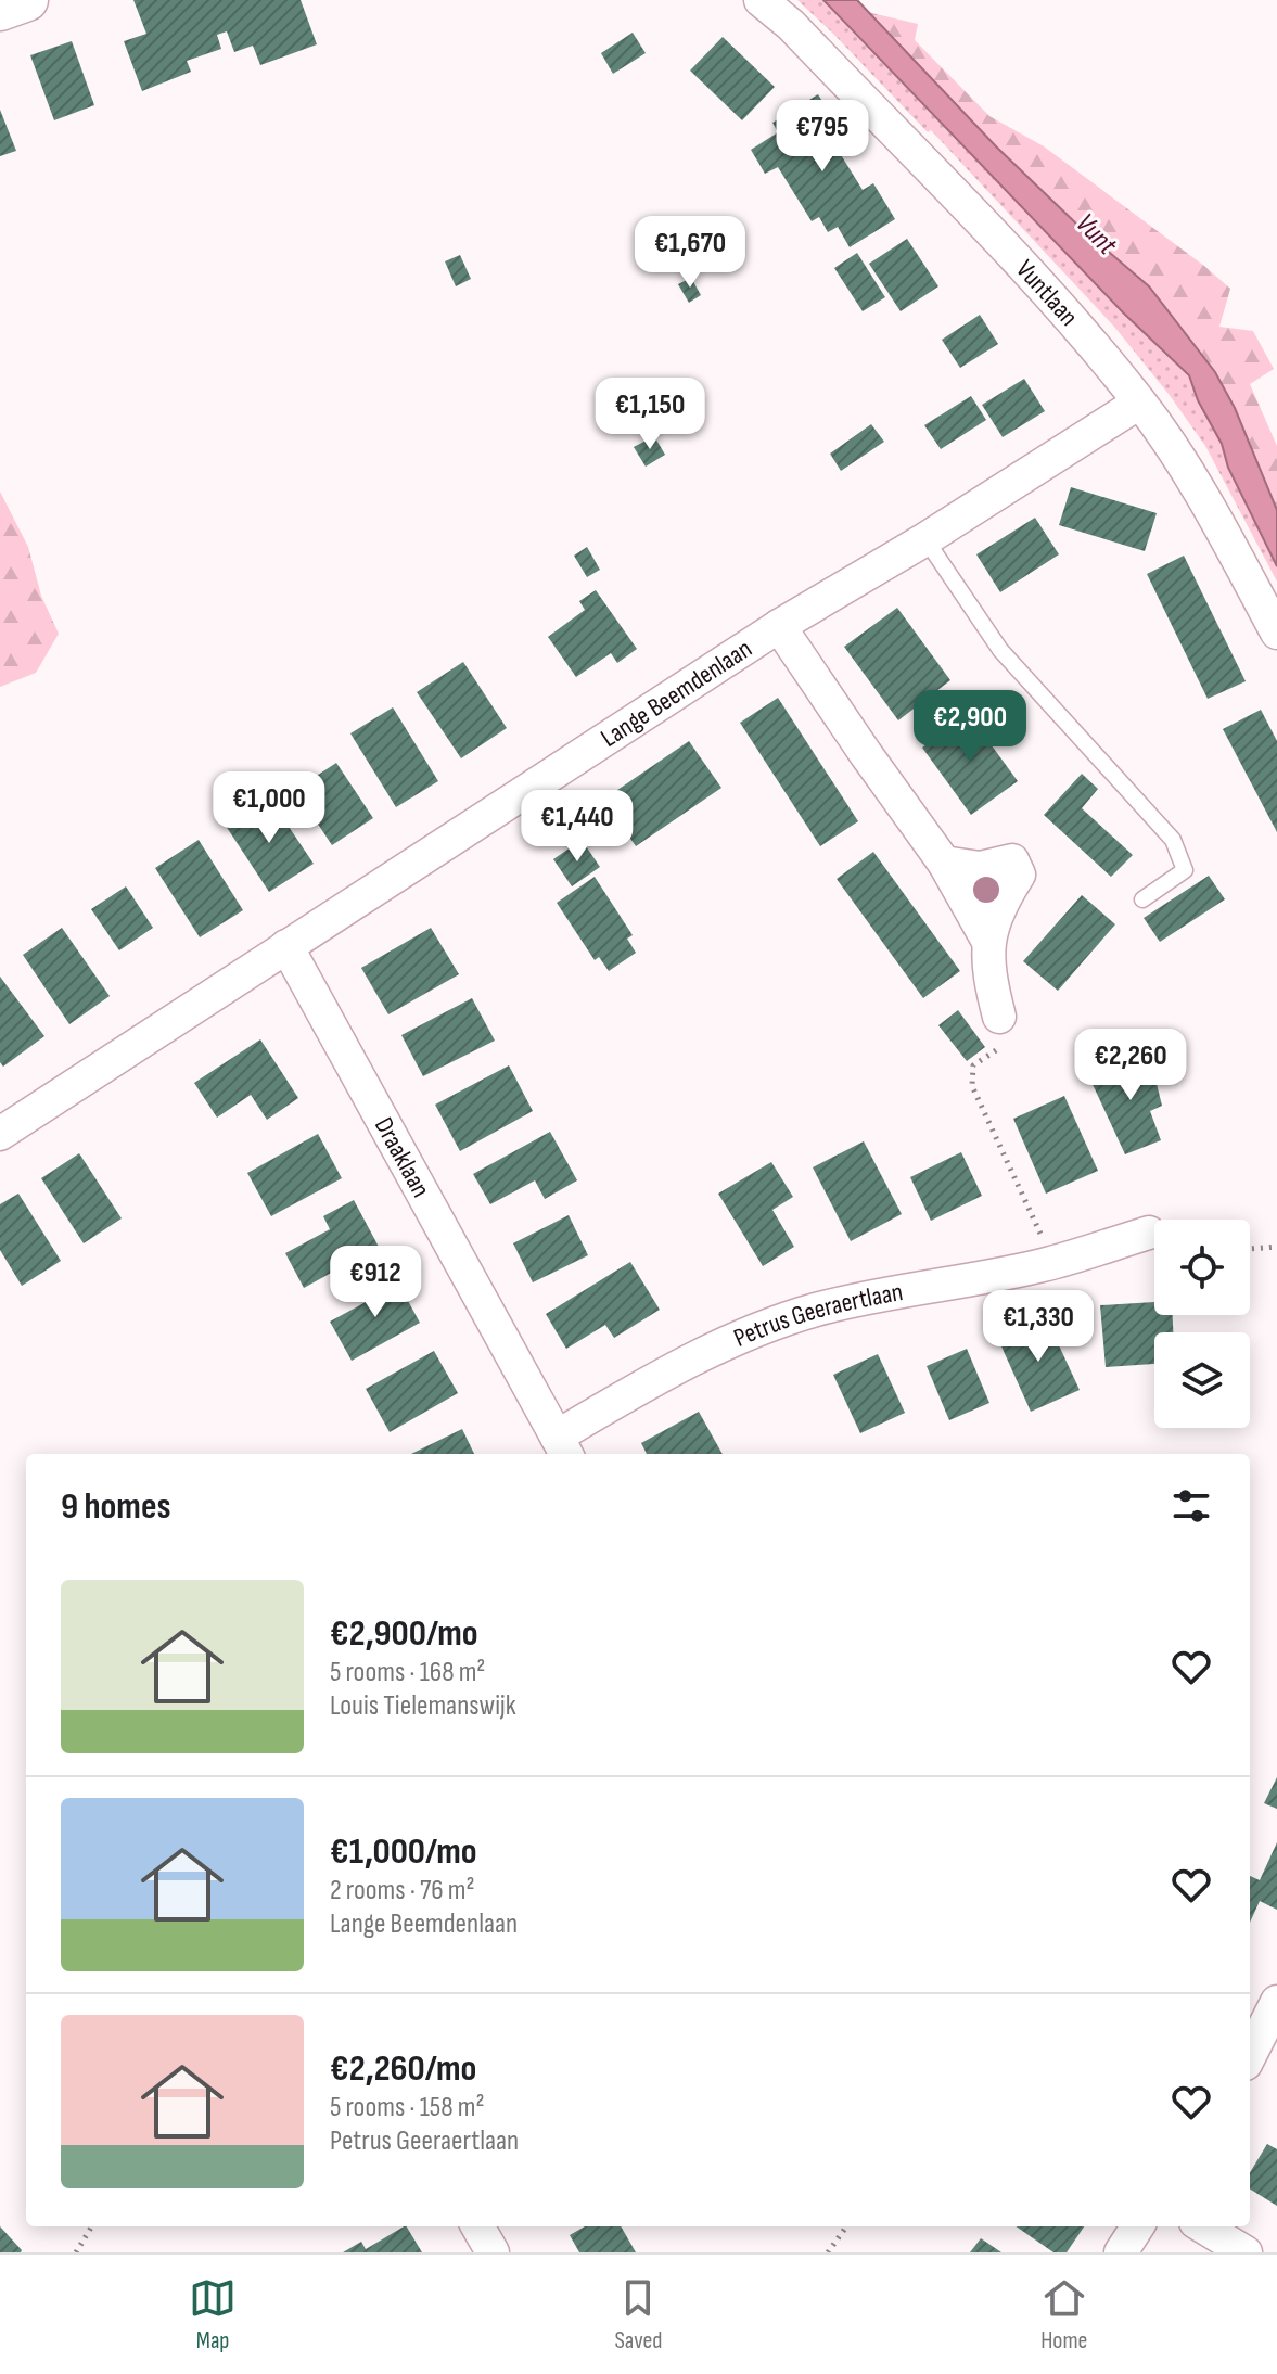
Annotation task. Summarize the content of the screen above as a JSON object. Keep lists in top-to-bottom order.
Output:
{
  "streets": {
    "street": [
      "Vuntlaan",
      "Lange Beemdenlaan",
      "Draaklaan",
      "Petrus Geeraertlaan"
    ]
  },
  "crossings": [
    ["Vuntlaan", "Lange Beemdenlaan"],
    ["Lange Beemdenlaan", "Draaklaan"],
    ["Draaklaan", "Petrus Geeraertlaan"]
  ],
  "water": ["Vunt"],
  "page": {
    "price": [
      "€795",
      "€1,670",
      "€1,150",
      "€2,900",
      "€1,000",
      "€1,440",
      "€2,260",
      "€912",
      "€1,330"
    ],
    "heading": "9 homes",
    "list": [
      {
        "name": "€2,900/mo",
        "note": "5 rooms · 168 m² · Louis Tielemanswijk"
      },
      {
        "name": "€1,000/mo",
        "note": "2 rooms · 76 m² · Lange Beemdenlaan"
      },
      {
        "name": "€2,260/mo",
        "note": "5 rooms · 158 m² · Petrus Geeraertlaan"
      }
    ],
    "tabs": ["Map", "Saved", "Home"]
  }
}
